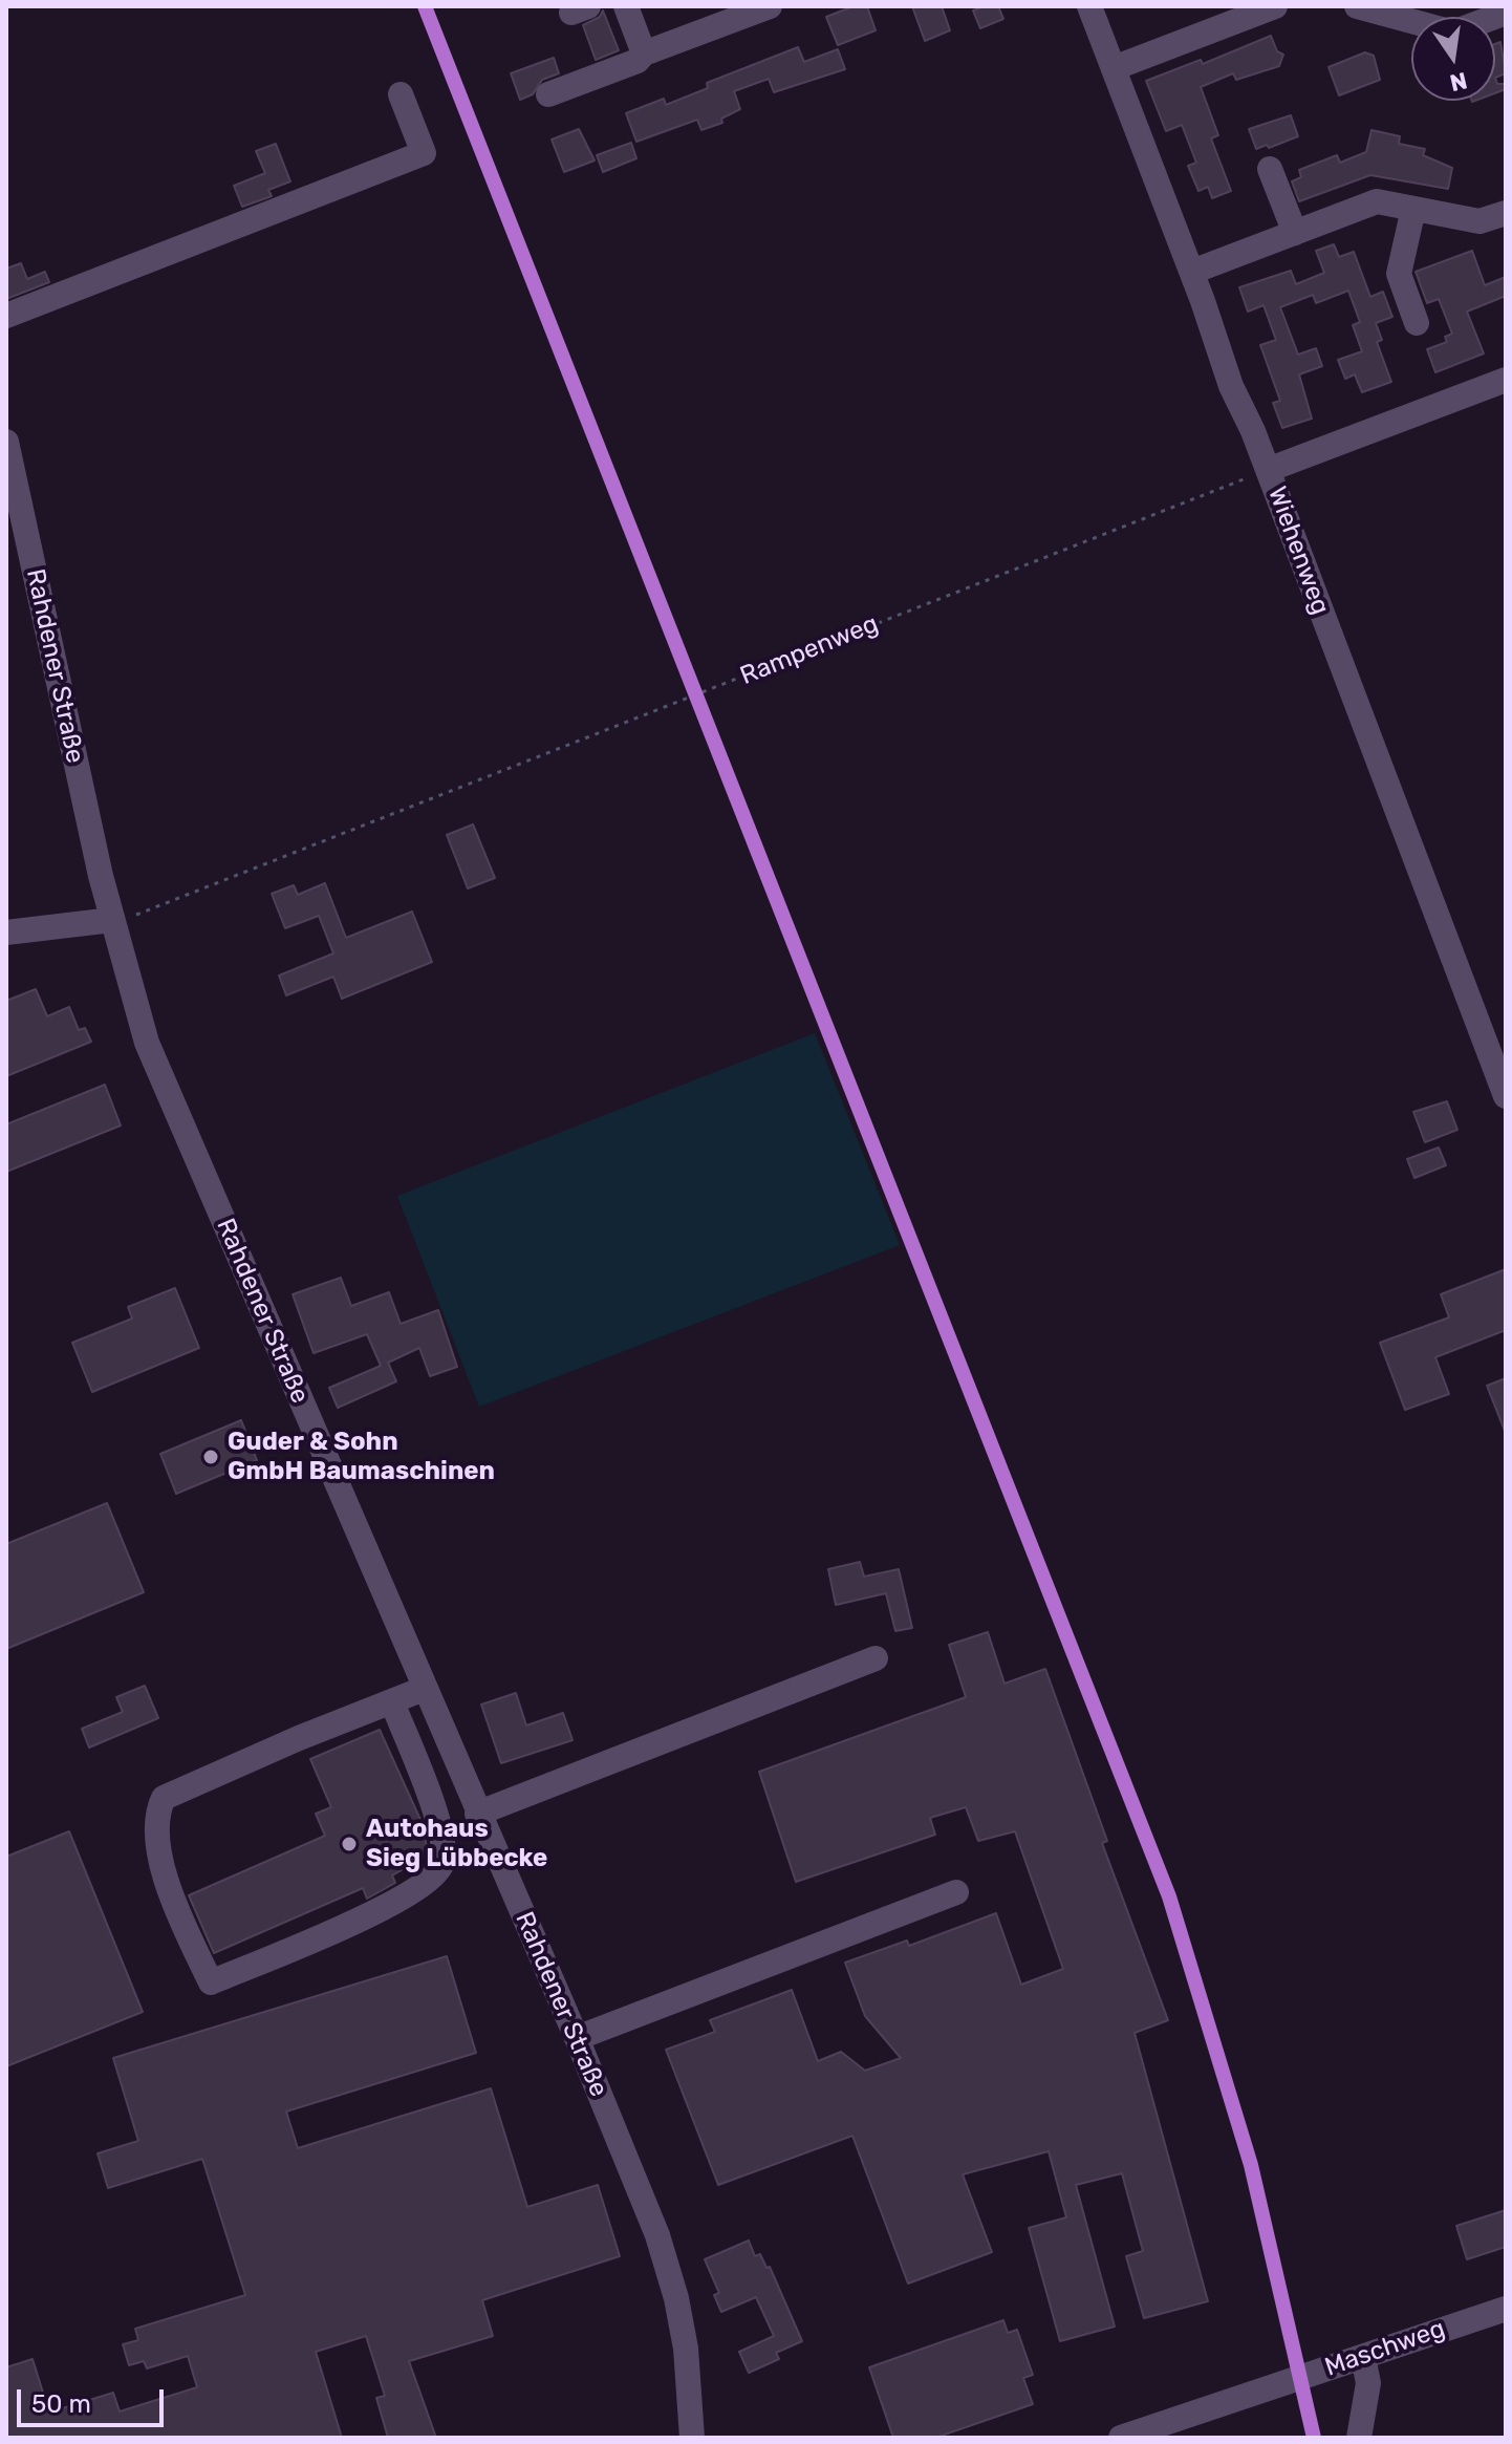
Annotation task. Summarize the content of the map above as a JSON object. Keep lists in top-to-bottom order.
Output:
{
  "streets": {
    "street": ["Wiehenweg", "Rahdener Straße", "Maschweg"],
    "path": ["Rampenweg"]
  },
  "crossings": [
    ["Wiehenweg", "Rampenweg"],
    ["Rampenweg", "Rahdener Straße"]
  ],
  "places": ["Guder & Sohn GmbH Baumaschinen", "Autohaus Sieg Lübbecke"],
  "scale_bar": "50 m",
  "north": "bottom"
}
